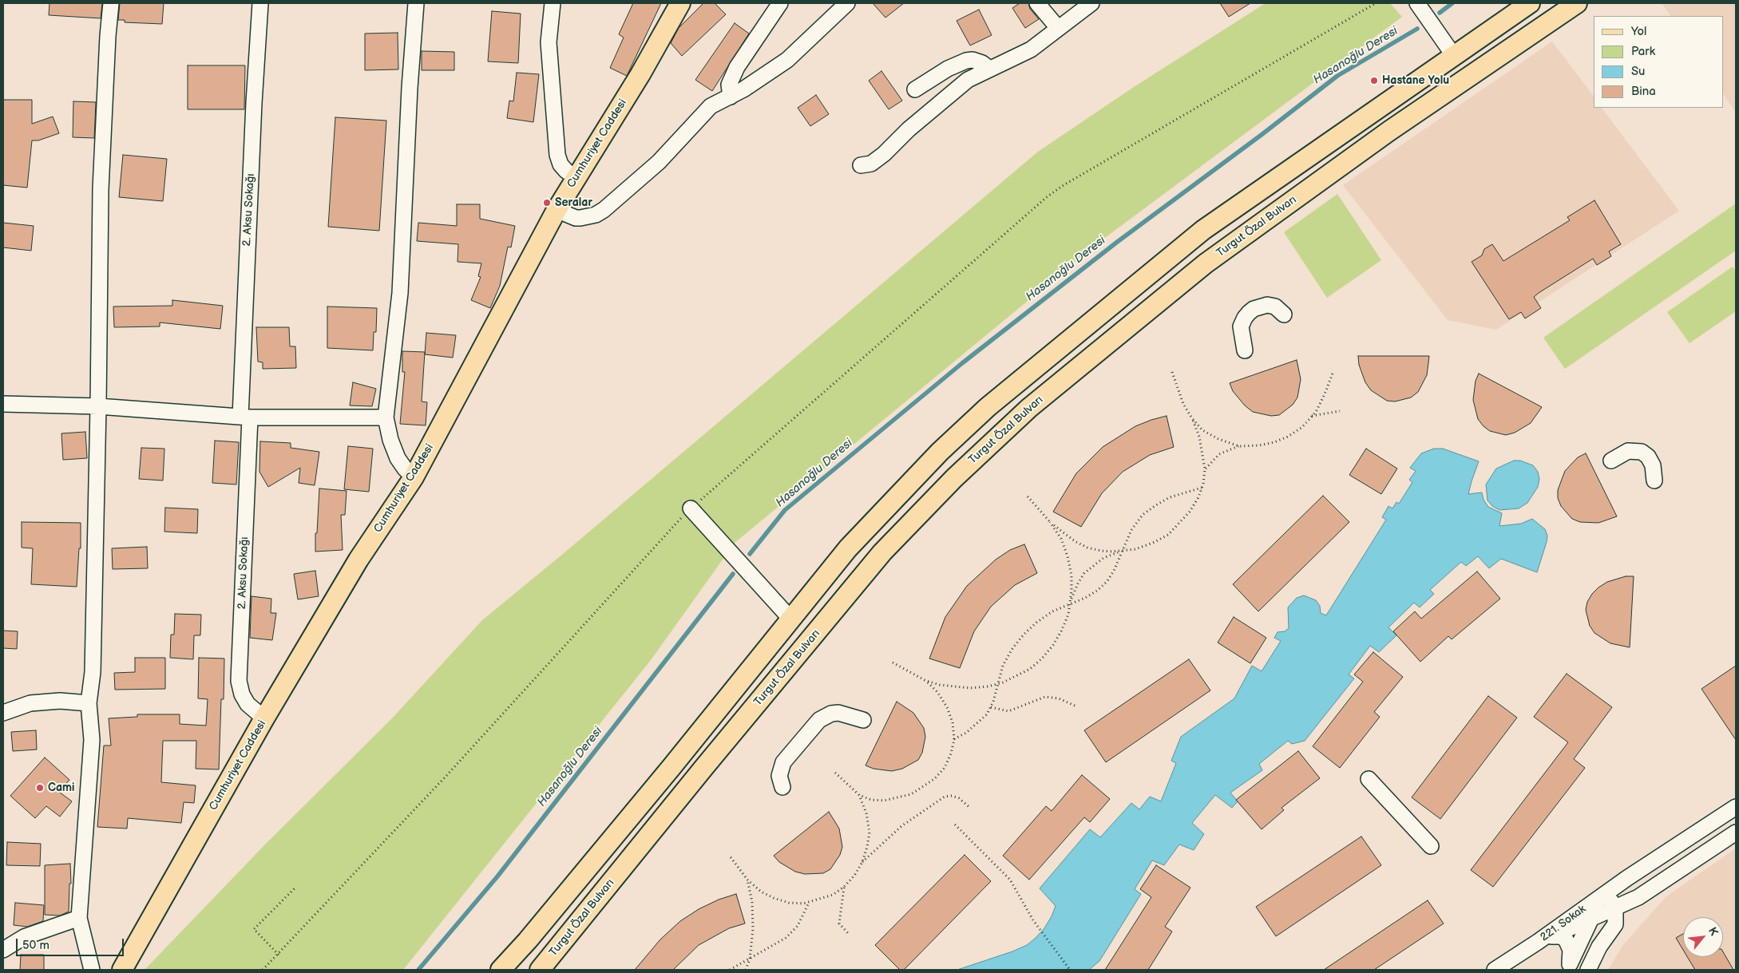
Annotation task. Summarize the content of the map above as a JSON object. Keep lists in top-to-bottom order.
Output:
{
  "streets": {
    "main road": ["Cumhuriyet Caddesi", "Turgut Özal Bulvarı"],
    "street": ["2. Aksu Sokağı", "221. Sokak"]
  },
  "crossings": [
    ["Cumhuriyet Caddesi", "2. Aksu Sokağı"]
  ],
  "water": ["Hasanoğlu Deresi"],
  "places": ["Hastane Yolu", "Seralar", "Cami"],
  "legend": [
    "Yol",
    "Park",
    "Su",
    "Bina"
  ],
  "scale_bar": "50 m",
  "north": "top right"
}
